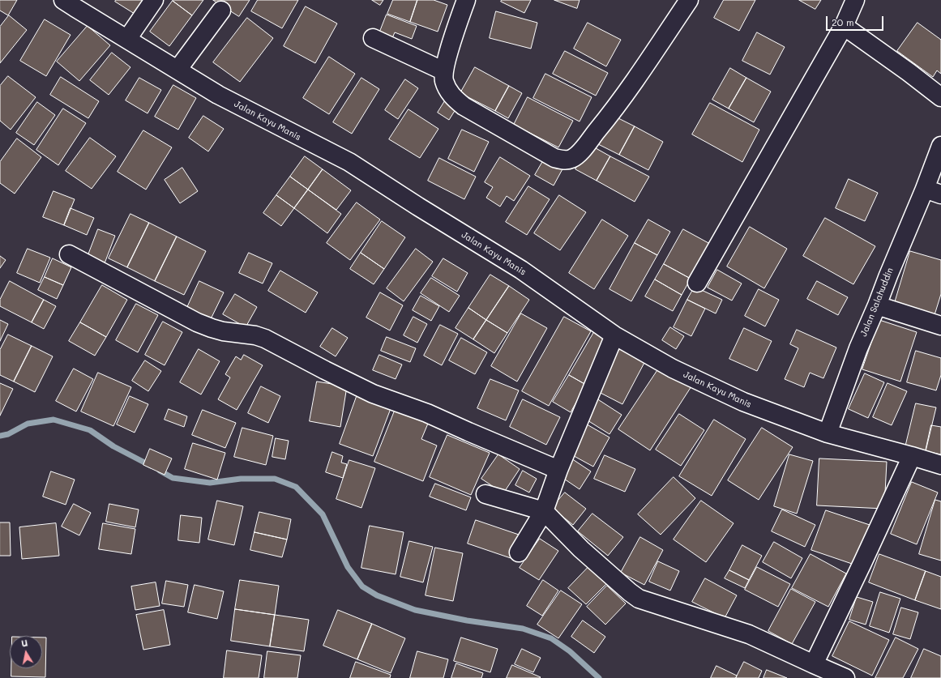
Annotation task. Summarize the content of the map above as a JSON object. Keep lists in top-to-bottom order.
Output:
{
  "streets": {
    "street": ["Jalan Kayu Manis", "Jalan Salahuddin"]
  },
  "crossings": [
    ["Jalan Kayu Manis", "Jalan Salahuddin"]
  ],
  "scale_bar": "20 m",
  "north": "top"
}
